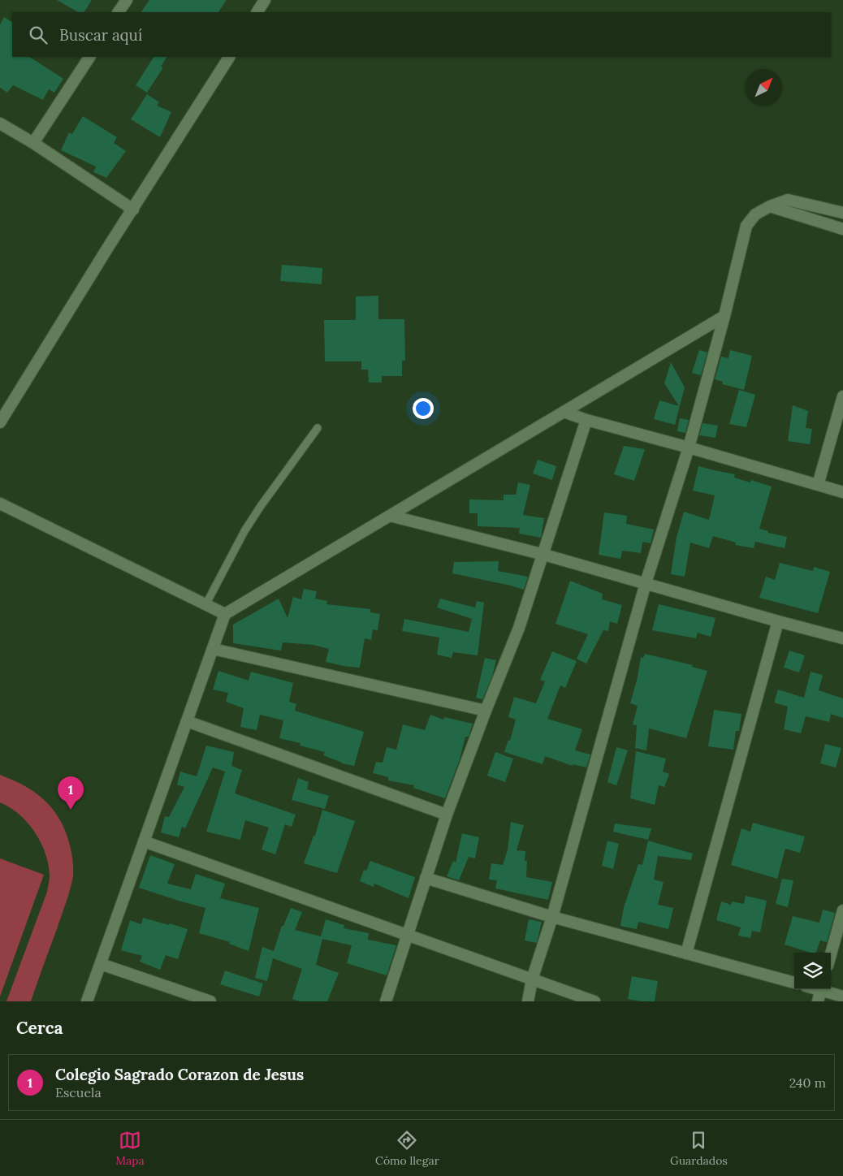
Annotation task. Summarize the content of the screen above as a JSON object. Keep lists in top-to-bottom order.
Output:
{
  "north": "top right",
  "page": {
    "search": "Buscar aquí",
    "pins": "1",
    "heading": "Cerca",
    "list": [
      {
        "mark": "1",
        "name": "Colegio Sagrado Corazon de Jesus",
        "note": "Escuela",
        "value": "240 m"
      }
    ],
    "nav": ["Mapa", "Cómo llegar", "Guardados"]
  }
}
